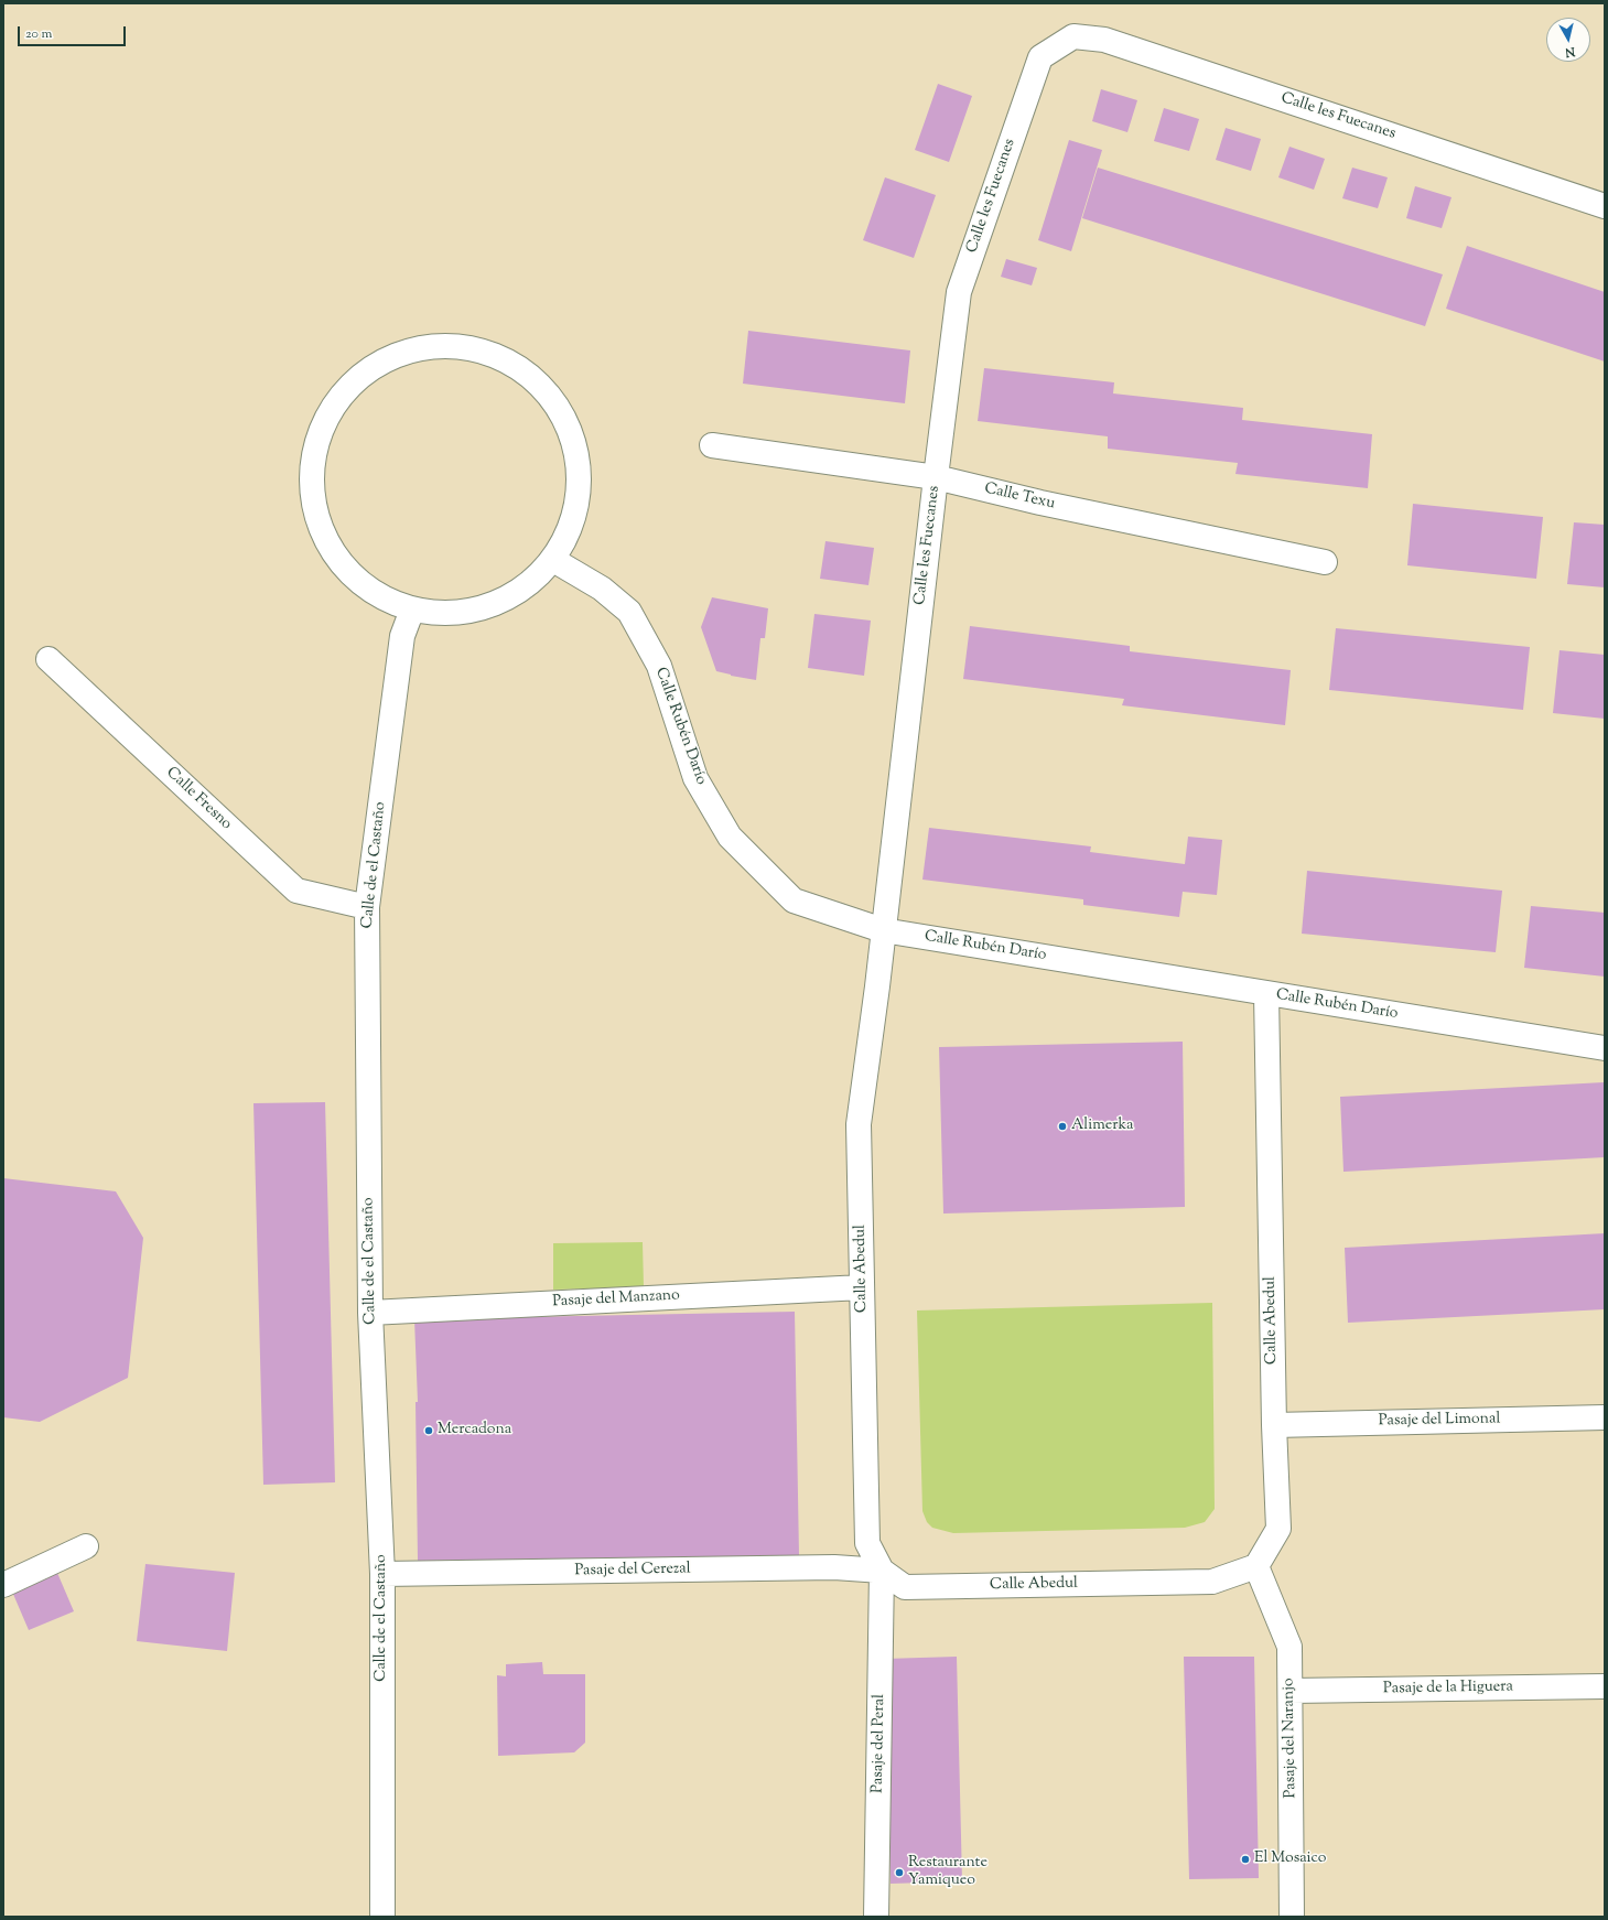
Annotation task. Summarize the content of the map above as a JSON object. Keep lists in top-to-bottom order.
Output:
{
  "streets": {
    "street": [
      "Calle les Fuecanes",
      "Calle Texu",
      "Calle Rubén Darío",
      "Calle Fresno",
      "Calle de el Castaño",
      "Calle Abedul",
      "Pasaje del Manzano",
      "Pasaje del Limonal",
      "Pasaje del Cerezal",
      "Pasaje de la Higuera",
      "Pasaje del Naranjo",
      "Pasaje del Peral"
    ]
  },
  "crossings": [
    ["Calle les Fuecanes", "Calle Texu"],
    ["Calle les Fuecanes", "Calle Rubén Darío"],
    ["Calle les Fuecanes", "Calle Abedul"],
    ["Calle Rubén Darío", "Calle Abedul"],
    ["Calle Fresno", "Calle de el Castaño"],
    ["Calle de el Castaño", "Pasaje del Manzano"],
    ["Calle de el Castaño", "Pasaje del Cerezal"],
    ["Calle Abedul", "Pasaje del Manzano"],
    ["Calle Abedul", "Pasaje del Limonal"],
    ["Calle Abedul", "Pasaje del Cerezal"],
    ["Calle Abedul", "Pasaje del Naranjo"],
    ["Calle Abedul", "Pasaje del Peral"],
    ["Pasaje del Cerezal", "Pasaje del Peral"],
    ["Pasaje de la Higuera", "Pasaje del Naranjo"]
  ],
  "places": [
    "Alimerka",
    "Mercadona",
    "El Mosaico",
    "Restaurante Yamiqueo"
  ],
  "scale_bar": "20 m",
  "north": "bottom"
}
